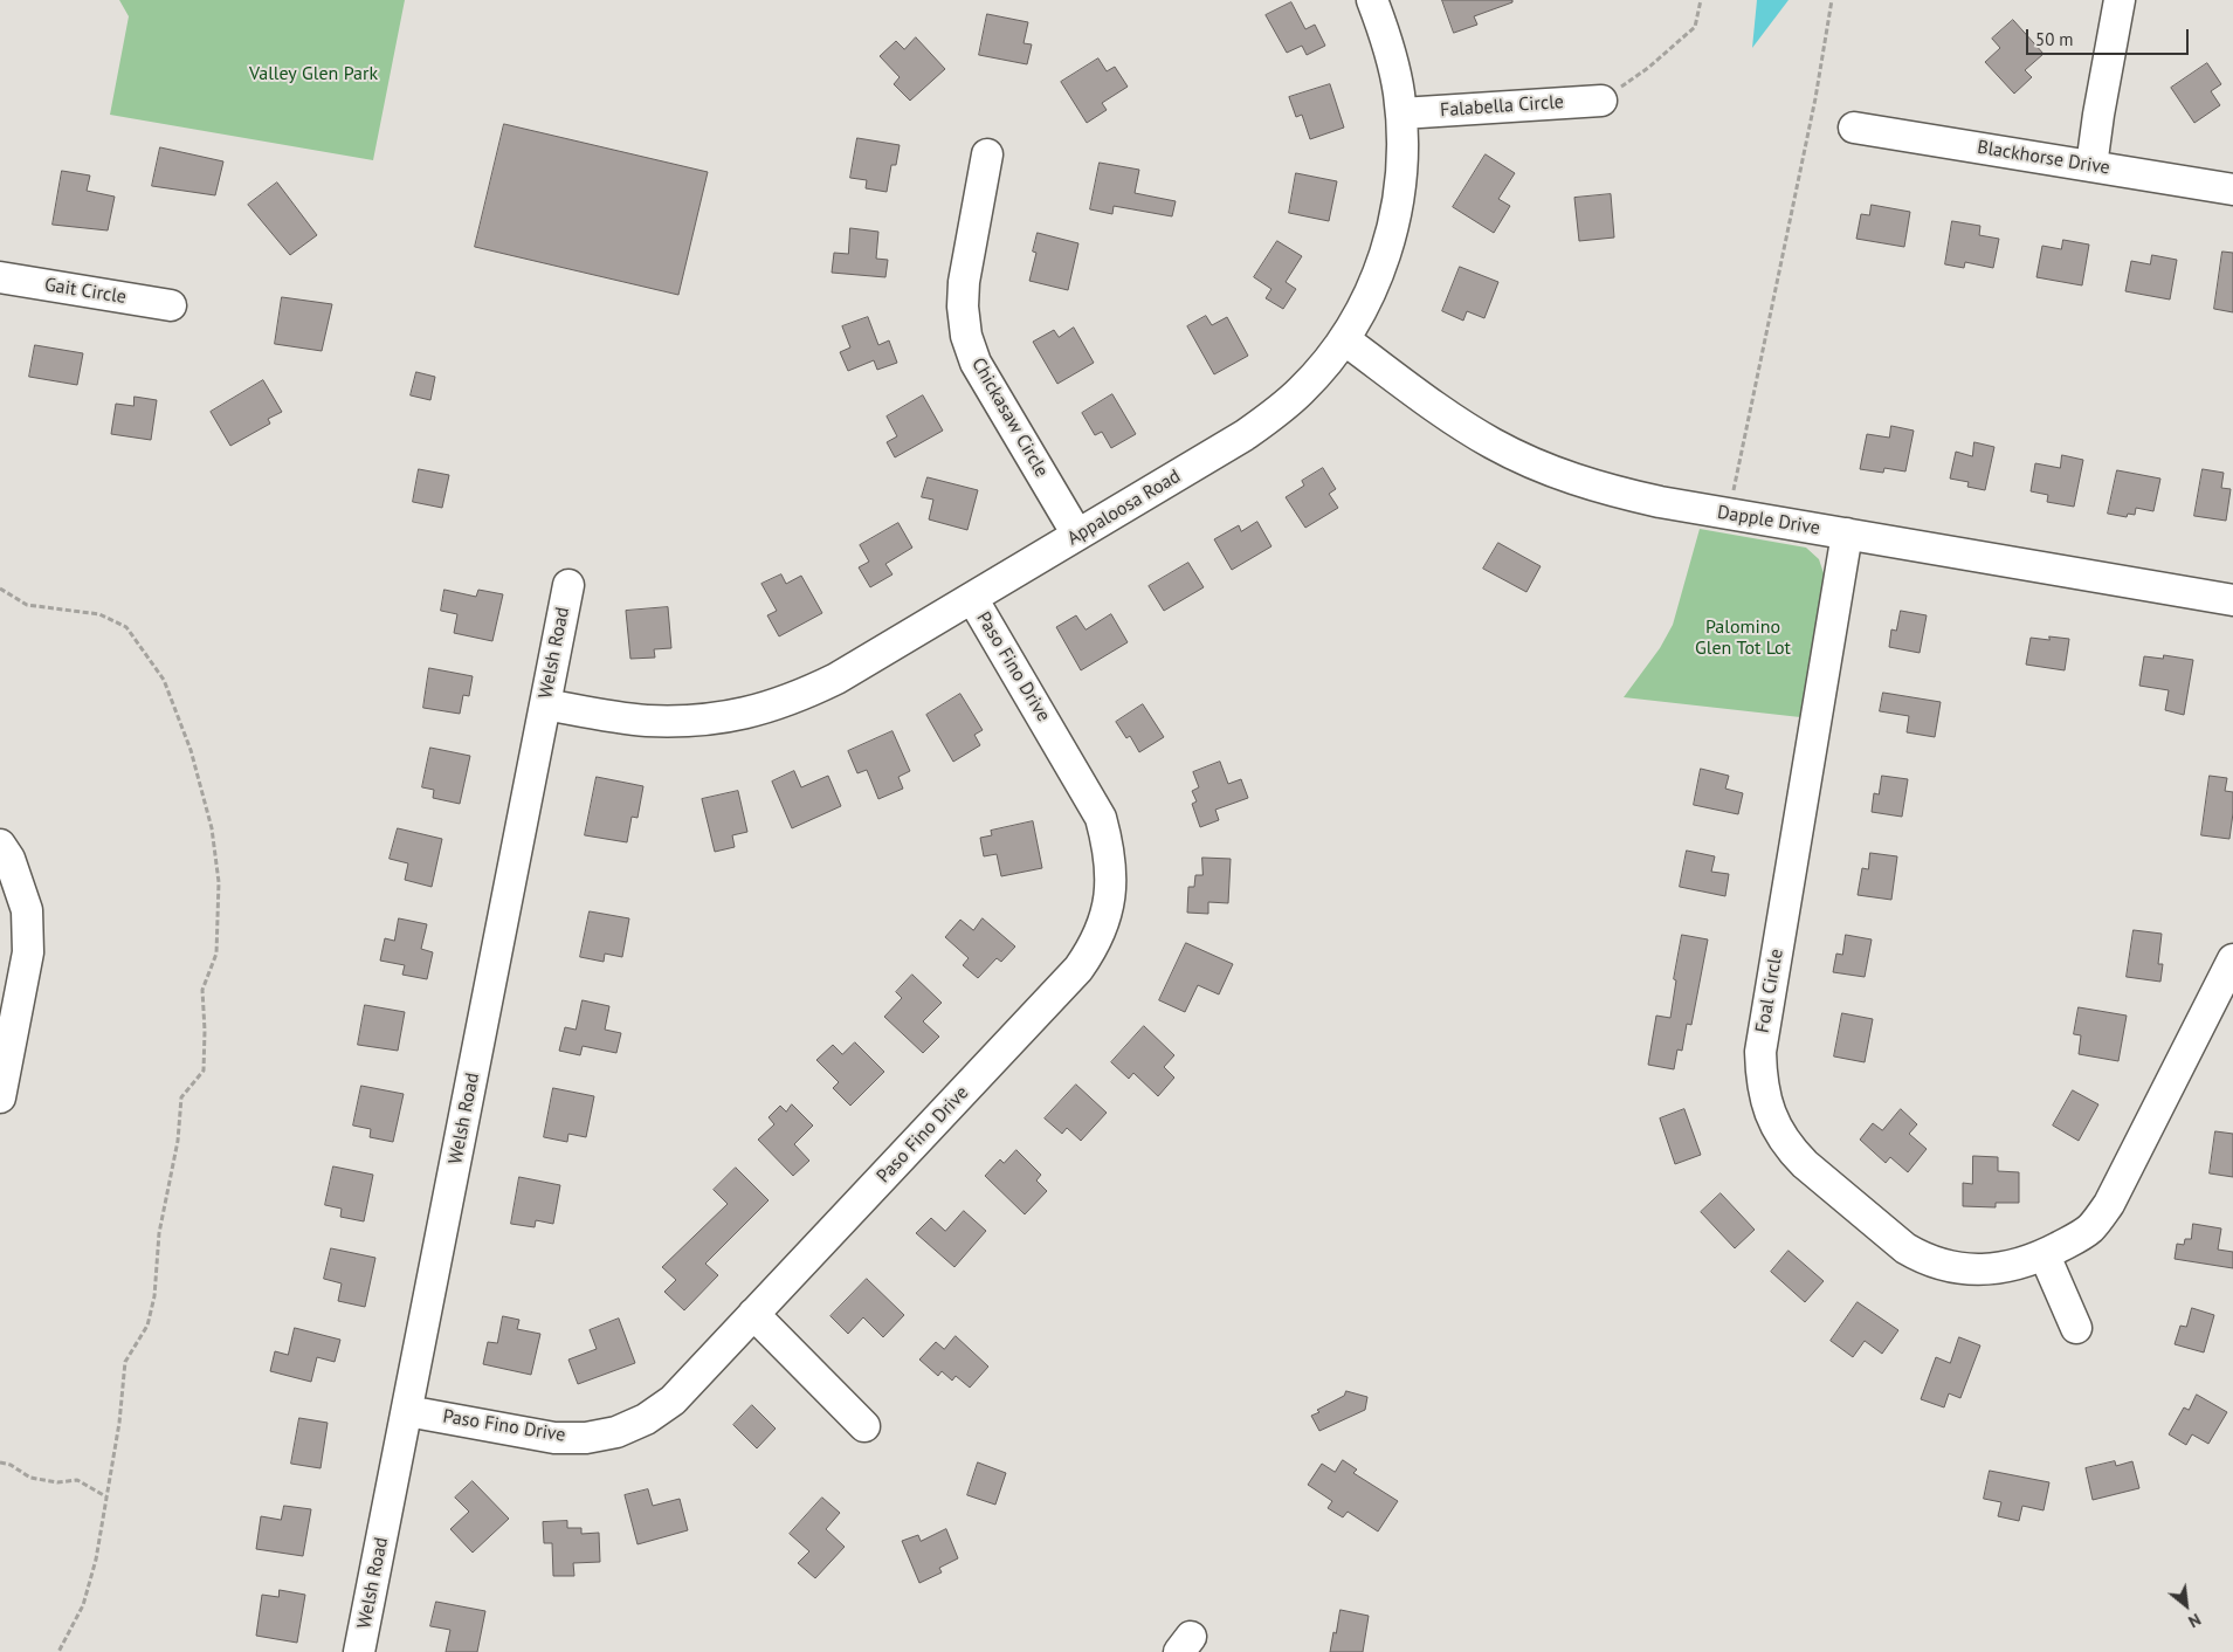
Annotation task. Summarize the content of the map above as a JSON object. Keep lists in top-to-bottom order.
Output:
{
  "streets": {
    "street": [
      "Falabella Circle",
      "Blackhorse Drive",
      "Gait Circle",
      "Chickasaw Circle",
      "Appaloosa Road",
      "Dapple Drive",
      "Welsh Road",
      "Paso Fino Drive",
      "Foal Circle"
    ]
  },
  "crossings": [
    ["Falabella Circle", "Appaloosa Road"],
    ["Chickasaw Circle", "Appaloosa Road"],
    ["Appaloosa Road", "Dapple Drive"],
    ["Appaloosa Road", "Welsh Road"],
    ["Appaloosa Road", "Paso Fino Drive"],
    ["Dapple Drive", "Foal Circle"],
    ["Welsh Road", "Paso Fino Drive"]
  ],
  "parks": ["Valley Glen Park", "Palomino Glen Tot Lot"],
  "scale_bar": "50 m",
  "north": "bottom right"
}
